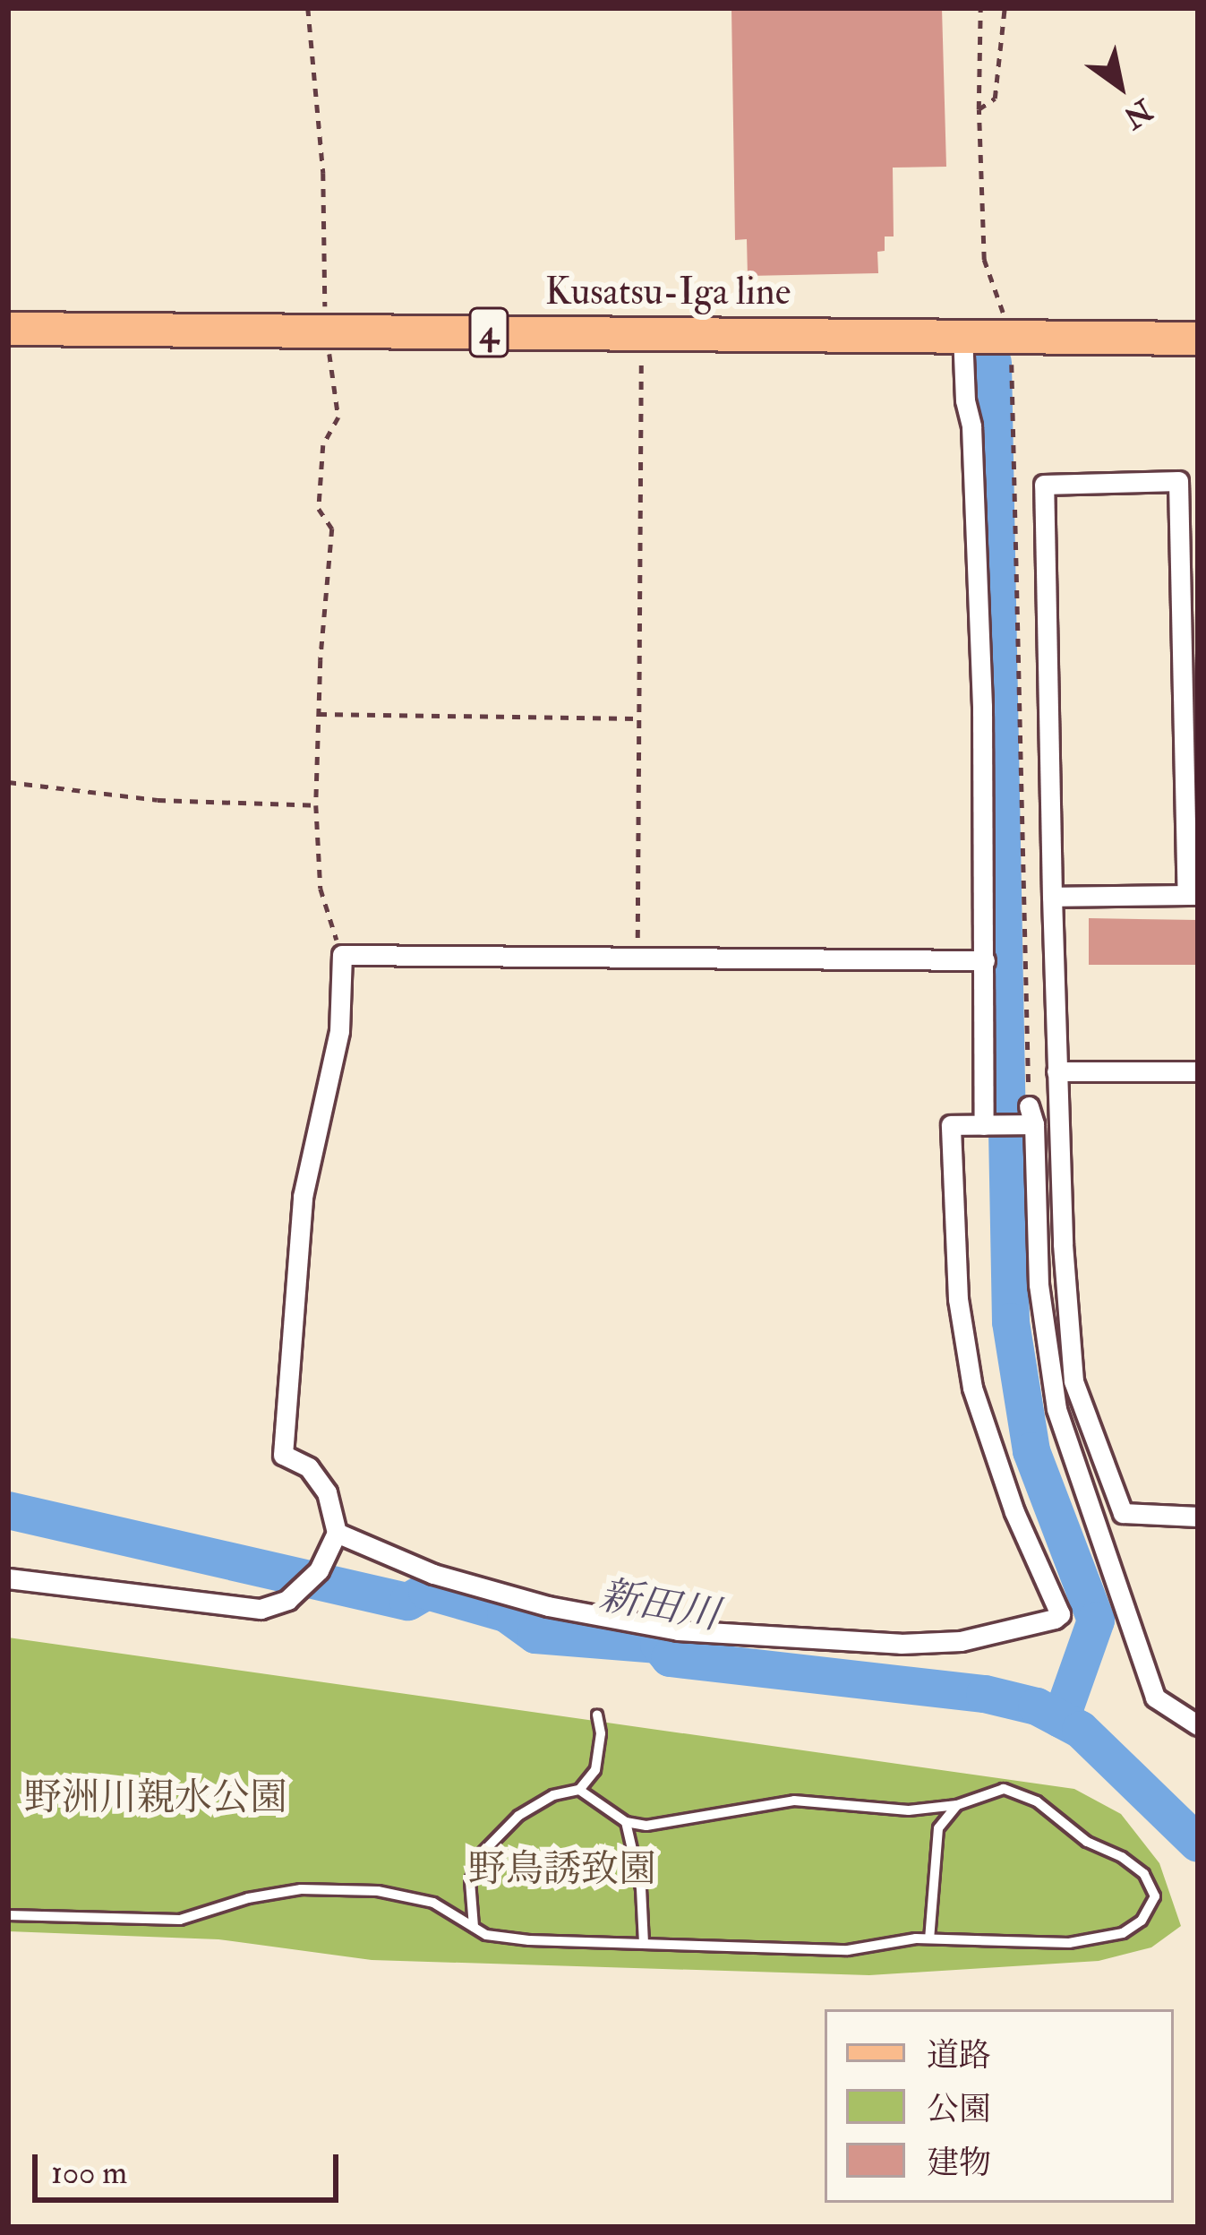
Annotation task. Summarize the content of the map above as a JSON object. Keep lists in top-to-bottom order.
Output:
{
  "streets": {
    "main road": ["Kusatsu-Iga line", "4"]
  },
  "water": ["新田川"],
  "parks": ["野洲川親水公園", "野鳥誘致園"],
  "legend": ["道路", "公園", "建物"],
  "scale_bar": "100 m",
  "north": "bottom right"
}
